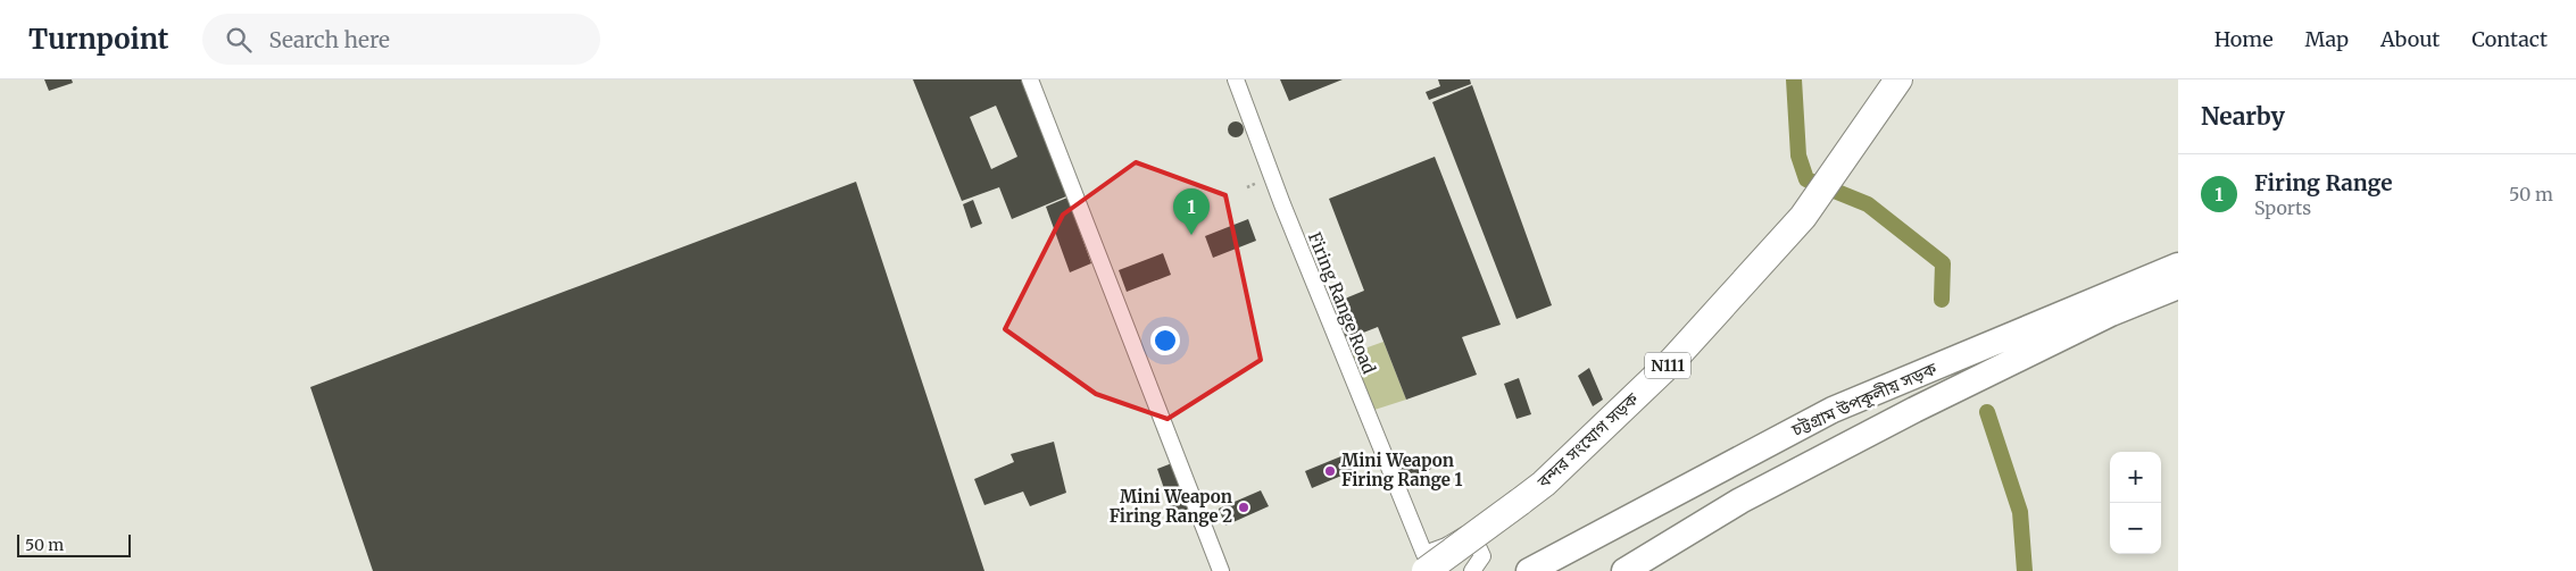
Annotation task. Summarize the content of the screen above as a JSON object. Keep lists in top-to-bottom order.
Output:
{
  "streets": {
    "highway": ["N111", "বন্দর সংযোগ সড়ক"],
    "main road": ["চট্টগ্রাম উপকূলীয় সড়ক"],
    "street": ["Firing Range Road"]
  },
  "places": ["Mini Weapon Firing Range 1", "Mini Weapon Firing Range 2"],
  "scale_bar": "50 m",
  "page": {
    "header": "Turnpoint",
    "search": "Search here",
    "nav": [
      "Home",
      "Map",
      "About",
      "Contact"
    ],
    "heading": "Nearby",
    "list": [
      {
        "mark": "1",
        "name": "Firing Range",
        "note": "Sports",
        "value": "50 m"
      }
    ],
    "pins": "1",
    "map_buttons": ["+", "−"],
    "scale": "50 m"
  }
}
